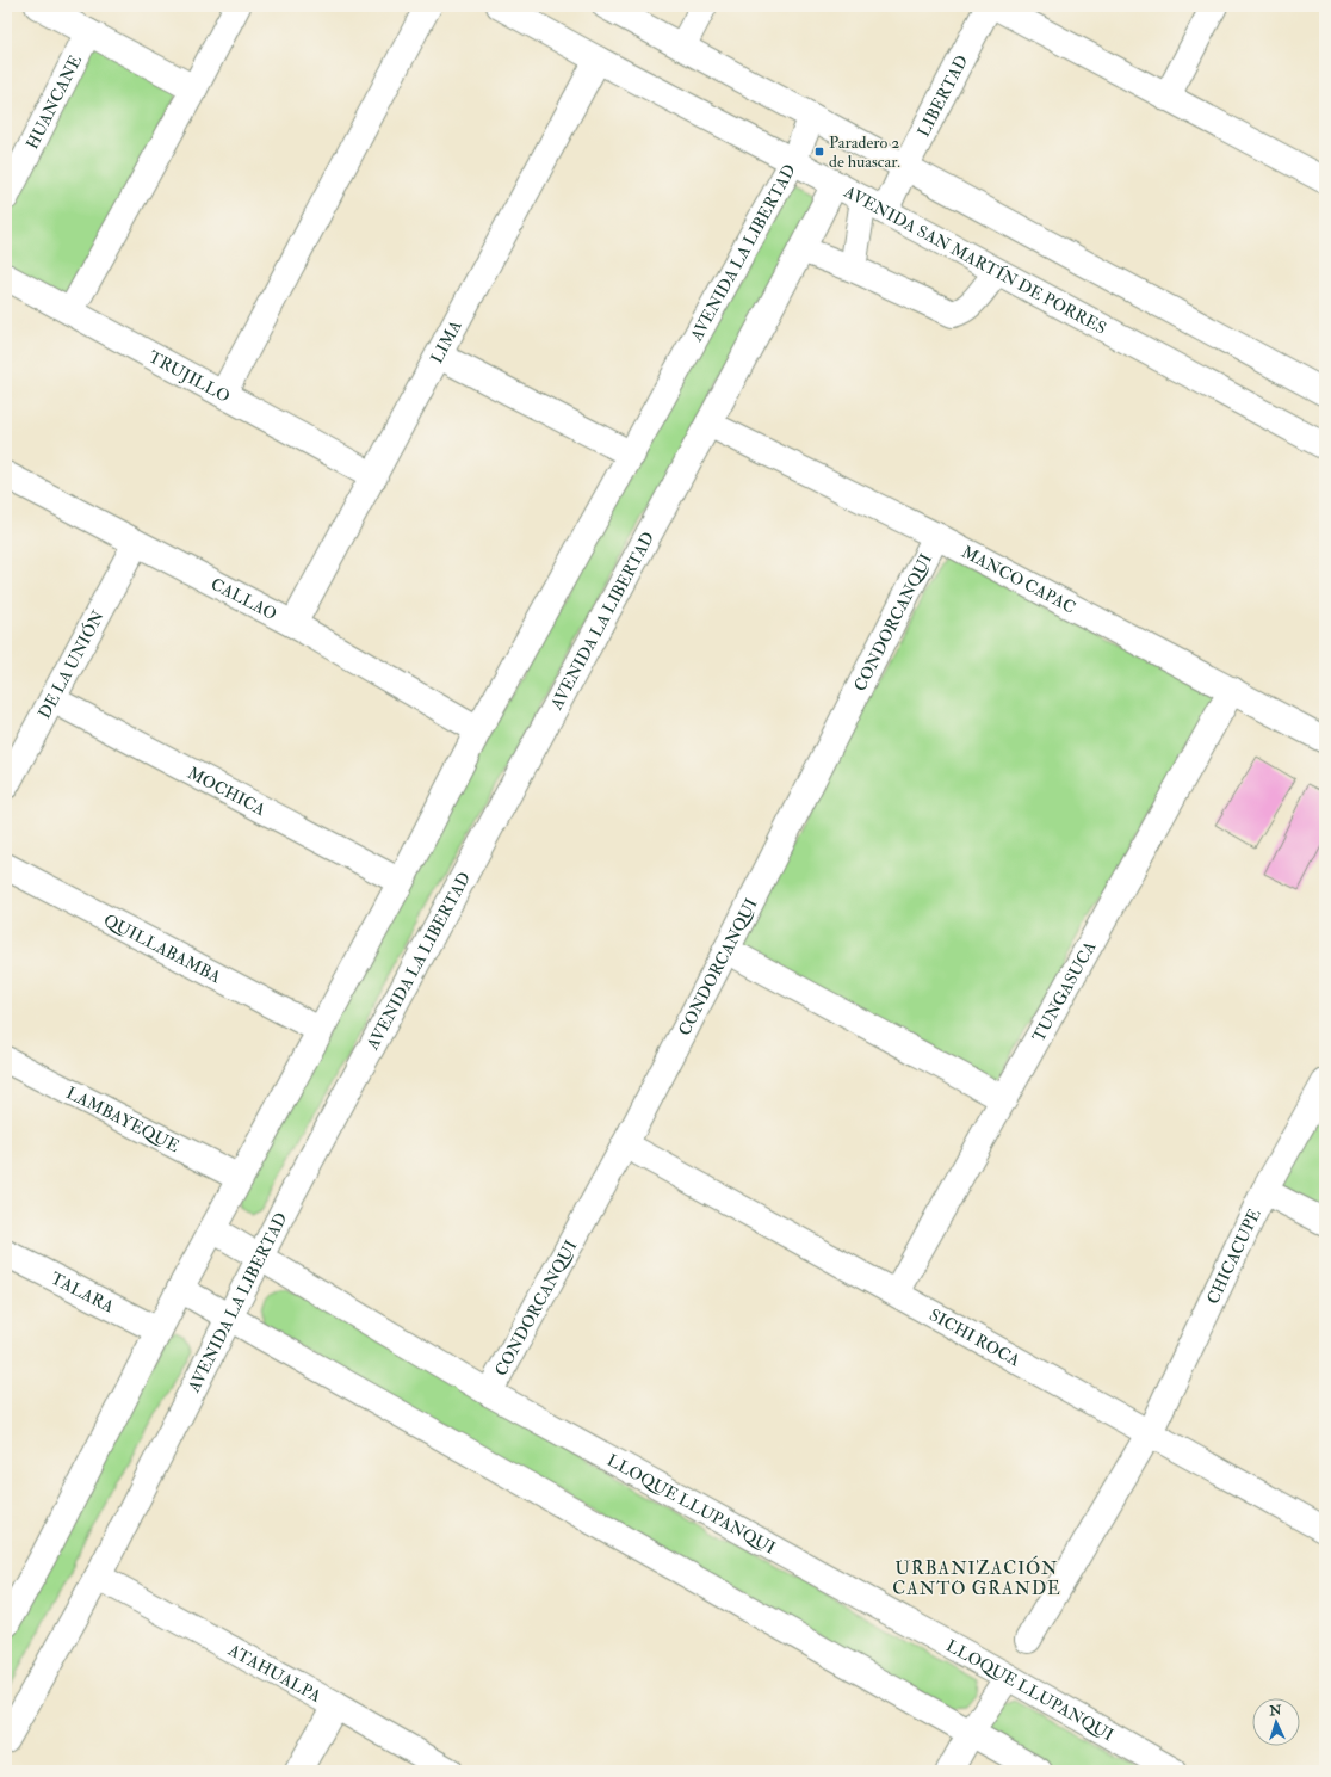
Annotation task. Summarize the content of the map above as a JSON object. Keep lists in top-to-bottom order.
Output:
{
  "streets": {
    "street": [
      "LIBERTAD",
      "HUANCANE",
      "AVENIDA LA LIBERTAD",
      "AVENIDA SAN MARTÍN DE PORRES",
      "LIMA",
      "TRUJILLO",
      "MANCO CAPAC",
      "CALLAO",
      "CONDORCANQUI",
      "DE LA UNIÓN",
      "MOCHICA",
      "QUILLABAMBA",
      "TUNGASUCA",
      "LAMBAYEQUE",
      "CHICACUPE",
      "TALARA",
      "SICHI ROCA",
      "LLOQUE LLUPANQUI",
      "ATAHUALPA"
    ]
  },
  "crossings": [
    ["LIBERTAD", "AVENIDA SAN MARTÍN DE PORRES"],
    ["AVENIDA LA LIBERTAD", "AVENIDA SAN MARTÍN DE PORRES"],
    ["AVENIDA LA LIBERTAD", "MANCO CAPAC"],
    ["AVENIDA LA LIBERTAD", "CALLAO"],
    ["AVENIDA LA LIBERTAD", "MOCHICA"],
    ["AVENIDA LA LIBERTAD", "QUILLABAMBA"],
    ["AVENIDA LA LIBERTAD", "LAMBAYEQUE"],
    ["AVENIDA LA LIBERTAD", "TALARA"],
    ["AVENIDA LA LIBERTAD", "LLOQUE LLUPANQUI"],
    ["AVENIDA LA LIBERTAD", "ATAHUALPA"],
    ["AVENIDA SAN MARTÍN DE PORRES", "LIMA"],
    ["LIMA", "TRUJILLO"],
    ["LIMA", "CALLAO"],
    ["MANCO CAPAC", "CONDORCANQUI"],
    ["MANCO CAPAC", "TUNGASUCA"],
    ["CALLAO", "DE LA UNIÓN"],
    ["CONDORCANQUI", "SICHI ROCA"],
    ["CONDORCANQUI", "LLOQUE LLUPANQUI"],
    ["DE LA UNIÓN", "MOCHICA"],
    ["TUNGASUCA", "SICHI ROCA"],
    ["CHICACUPE", "SICHI ROCA"]
  ],
  "districts": ["URBANIZACIÓN CANTO GRANDE"],
  "places": {
    "transit": ["Paradero 2 de huascar."]
  },
  "north": "top"
}
